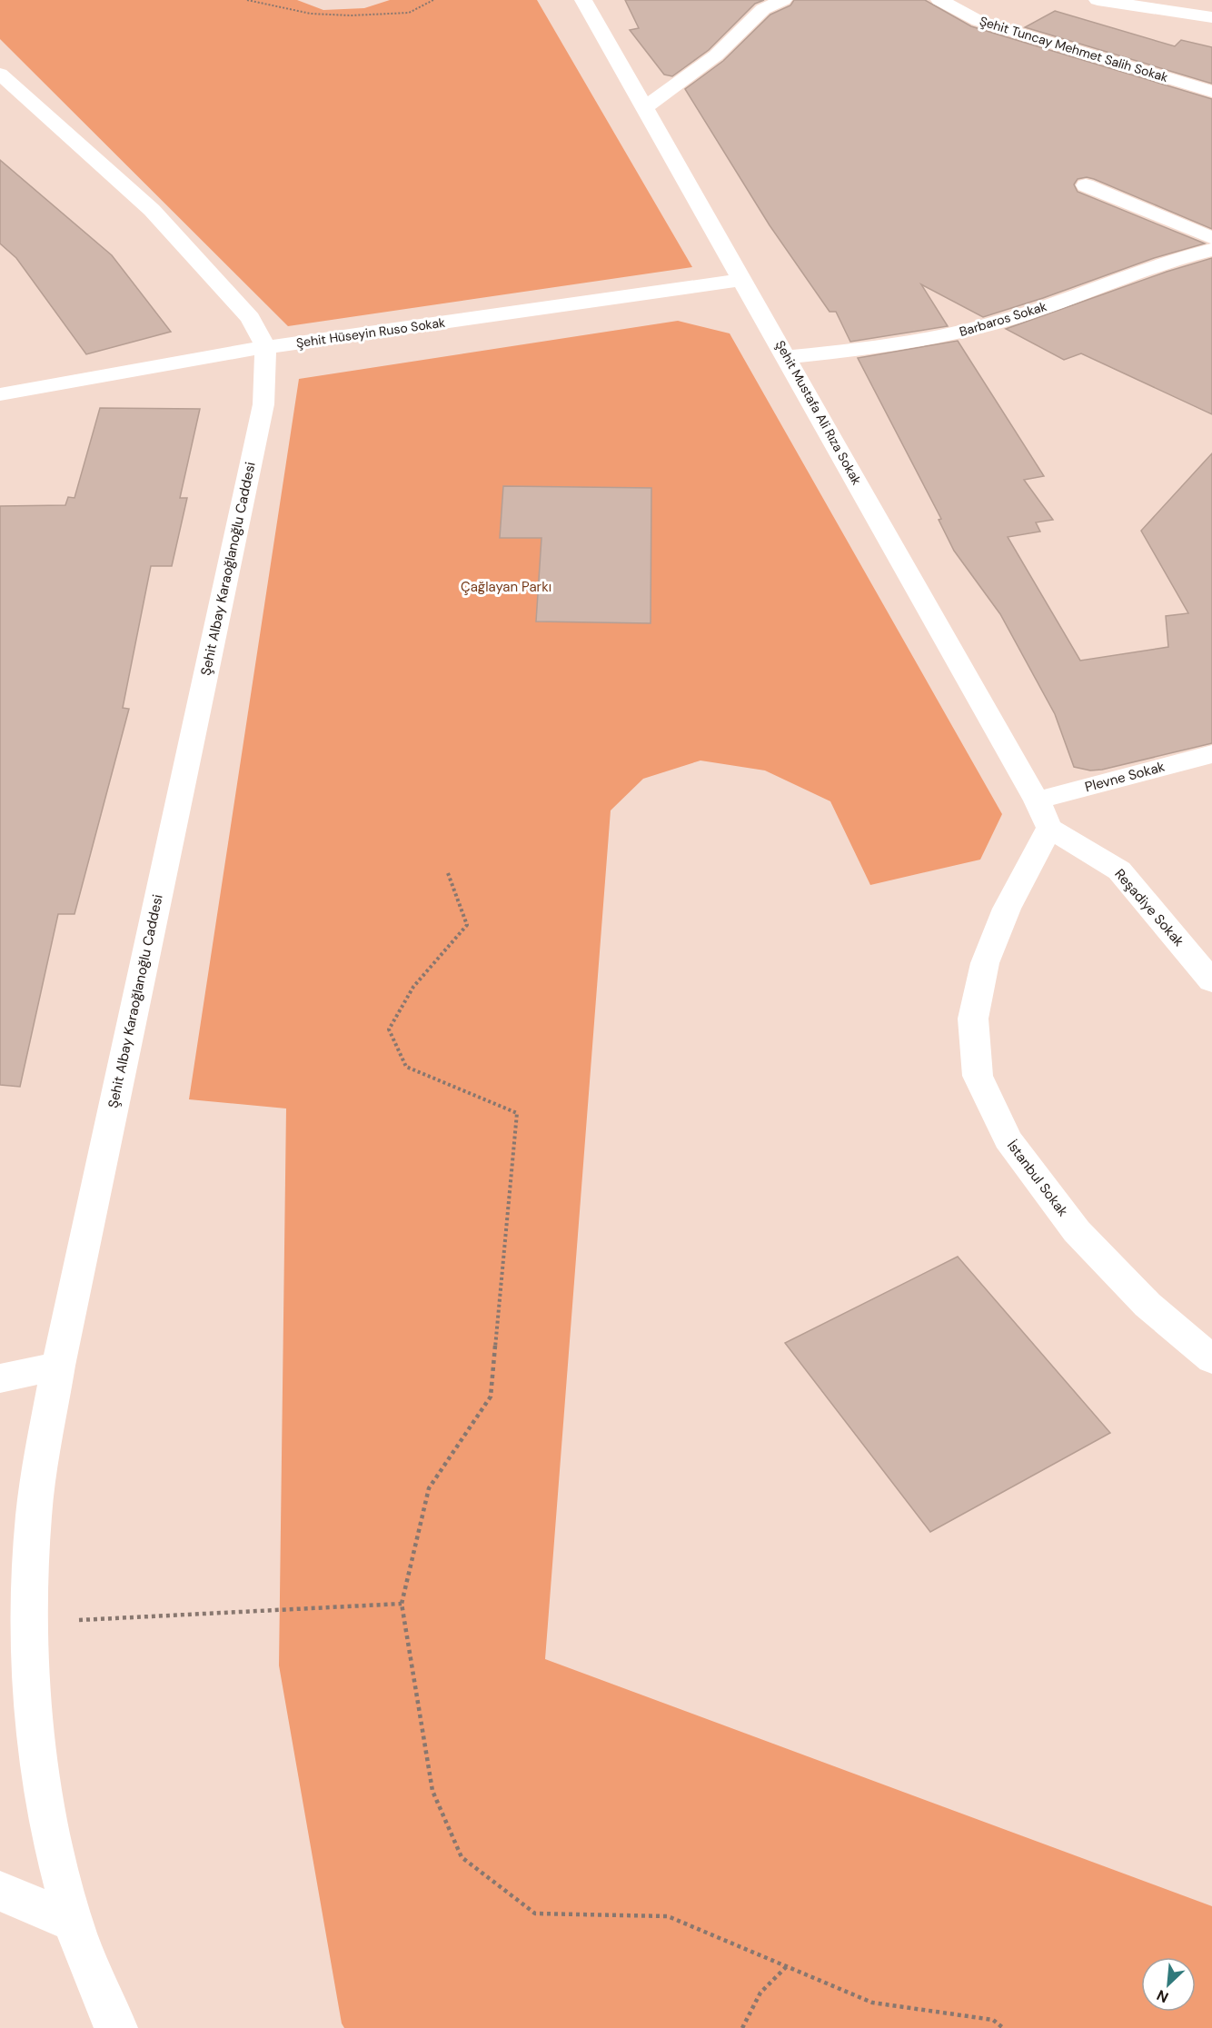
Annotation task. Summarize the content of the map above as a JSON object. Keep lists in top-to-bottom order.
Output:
{
  "streets": {
    "street": [
      "Şehit Tuncay Mehmet Salih Sokak",
      "Barbaros Sokak",
      "Şehit Hüseyin Ruso Sokak",
      "Şehit Mustafa Ali Rıza Sokak",
      "Şehit Albay Karaoğlanoğlu Caddesi",
      "Plevne Sokak",
      "Reşadiye Sokak",
      "İstanbul Sokak"
    ]
  },
  "crossings": [
    ["Barbaros Sokak", "Şehit Mustafa Ali Rıza Sokak"],
    ["Şehit Hüseyin Ruso Sokak", "Şehit Mustafa Ali Rıza Sokak"],
    ["Şehit Hüseyin Ruso Sokak", "Şehit Albay Karaoğlanoğlu Caddesi"],
    ["Şehit Mustafa Ali Rıza Sokak", "Plevne Sokak"],
    ["Şehit Mustafa Ali Rıza Sokak", "Reşadiye Sokak"],
    ["Şehit Mustafa Ali Rıza Sokak", "İstanbul Sokak"],
    ["Plevne Sokak", "Reşadiye Sokak"],
    ["Plevne Sokak", "İstanbul Sokak"],
    ["Reşadiye Sokak", "İstanbul Sokak"]
  ],
  "parks": ["Çağlayan Parkı"],
  "north": "bottom left"
}
